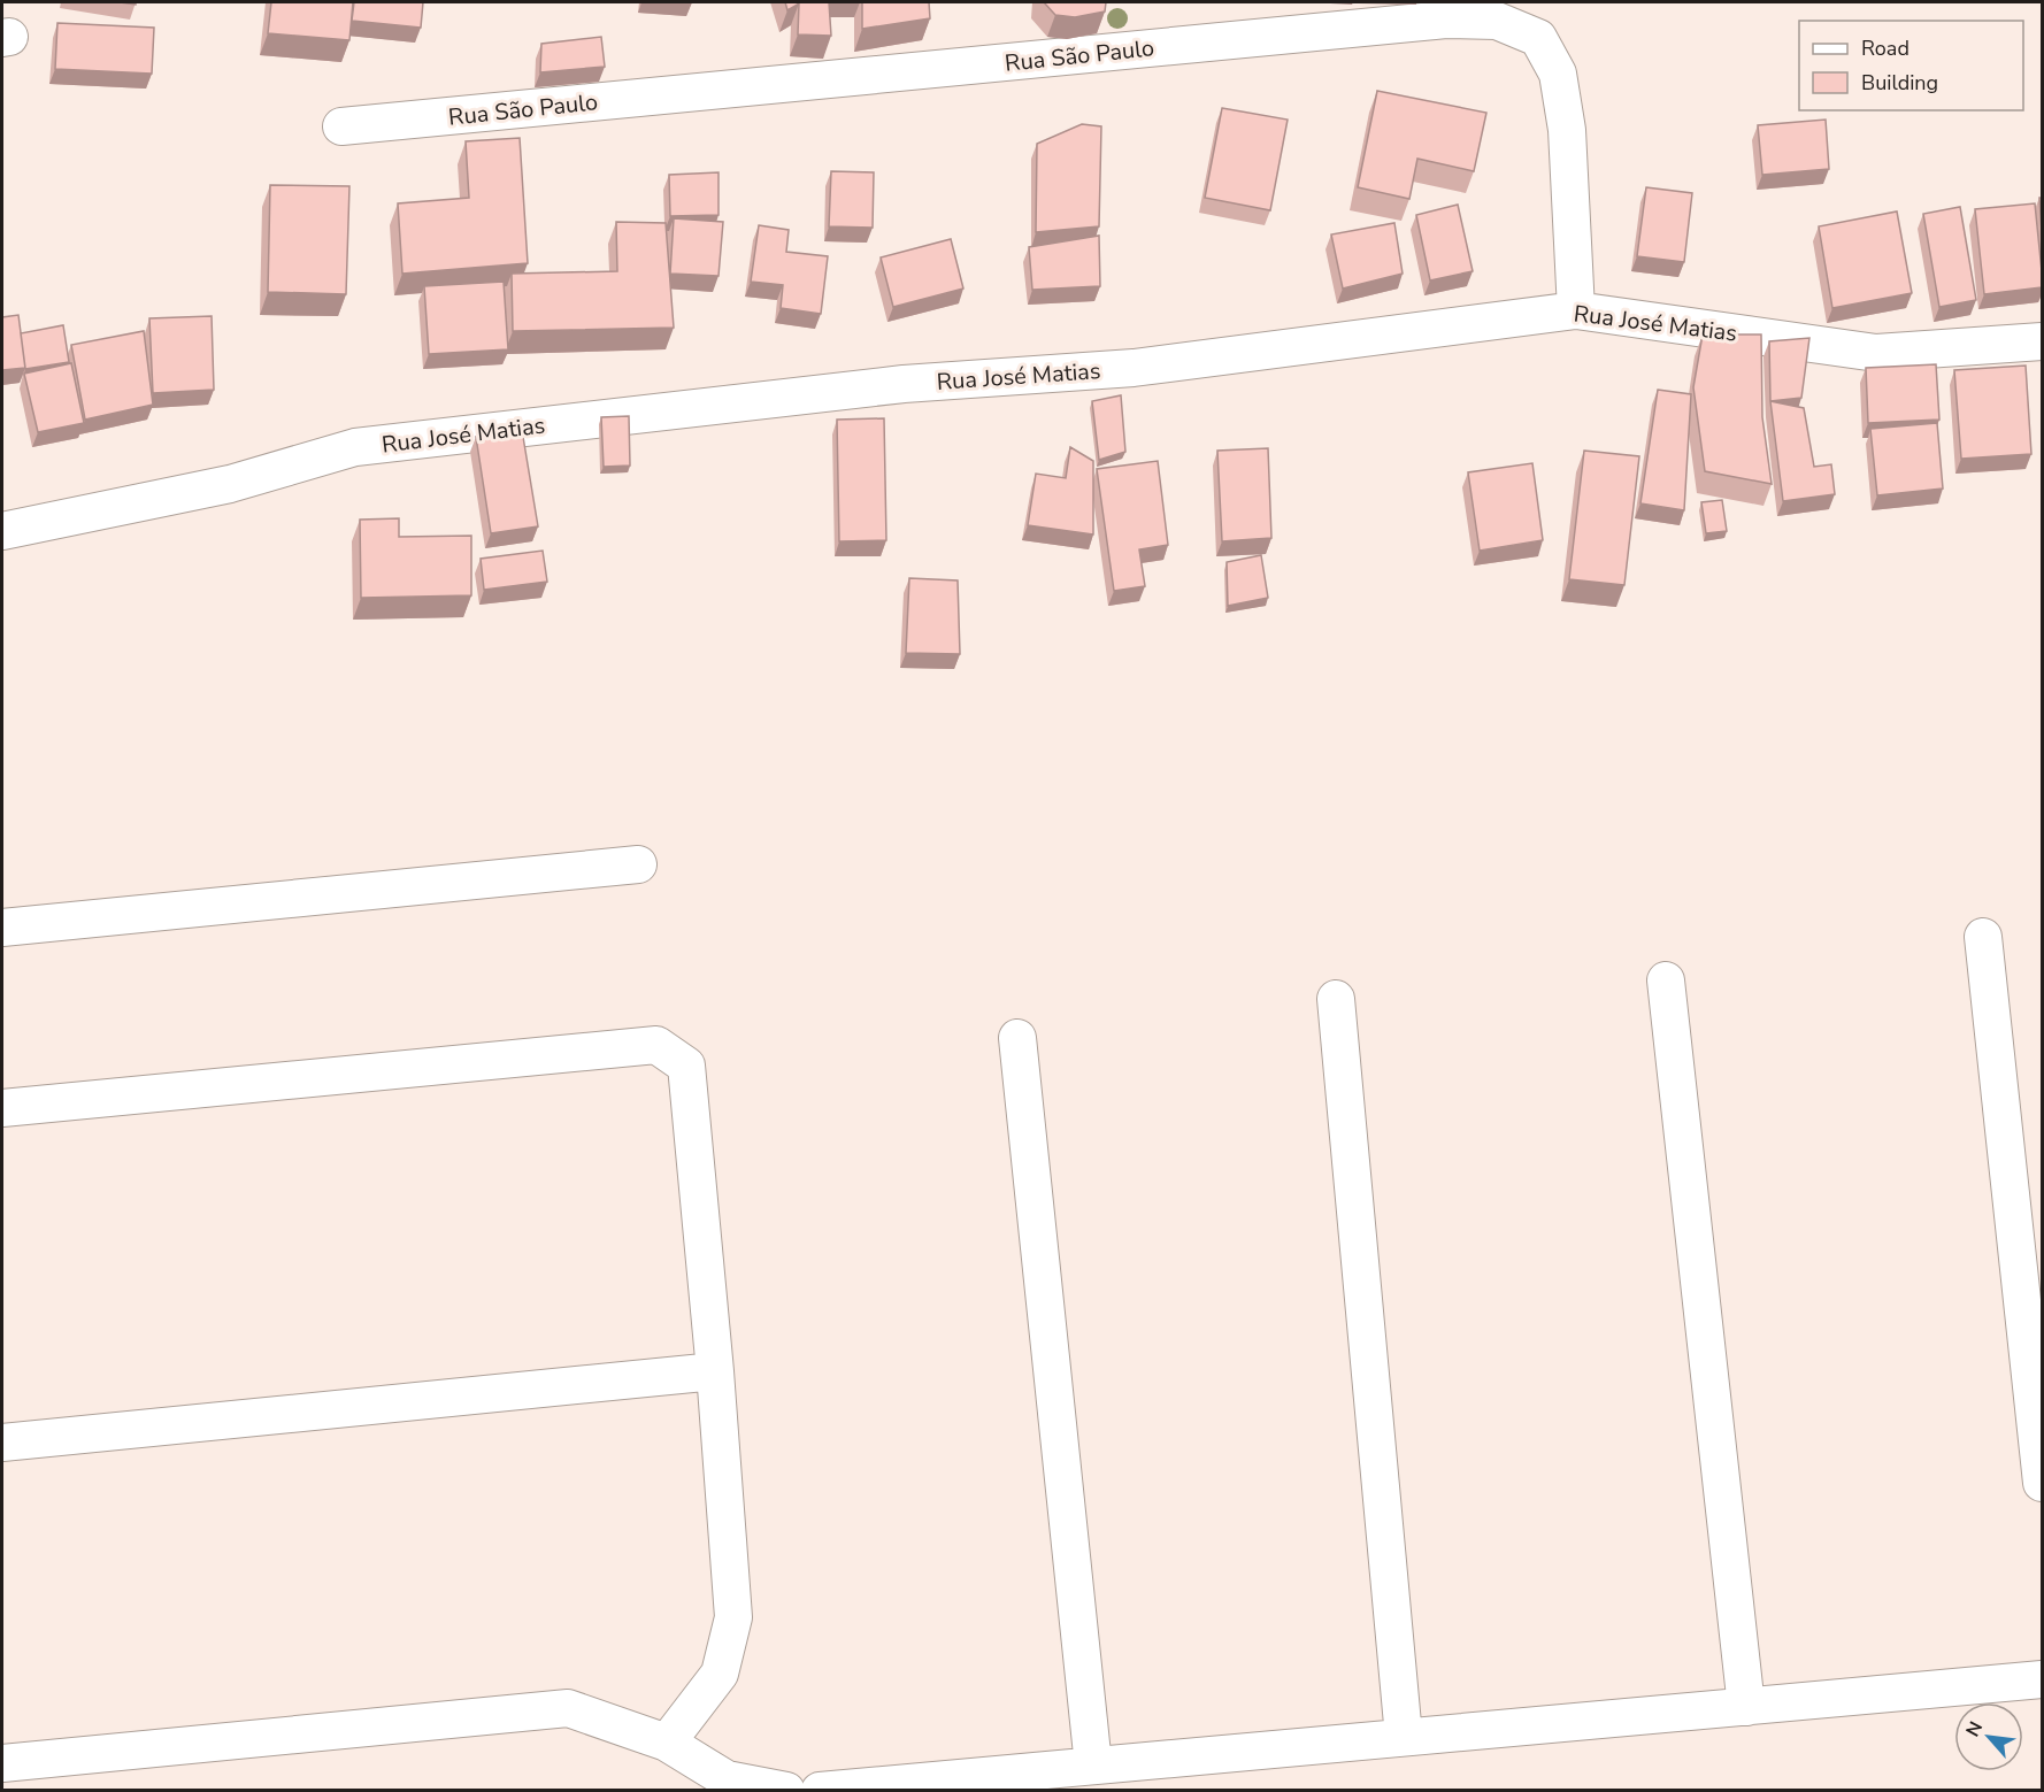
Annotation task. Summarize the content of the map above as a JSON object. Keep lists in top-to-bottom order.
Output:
{
  "streets": {
    "street": ["Rua São Paulo", "Rua José Matias"]
  },
  "crossings": [
    ["Rua São Paulo", "Rua José Matias"]
  ],
  "legend": ["Road", "Building"],
  "north": "top left"
}
